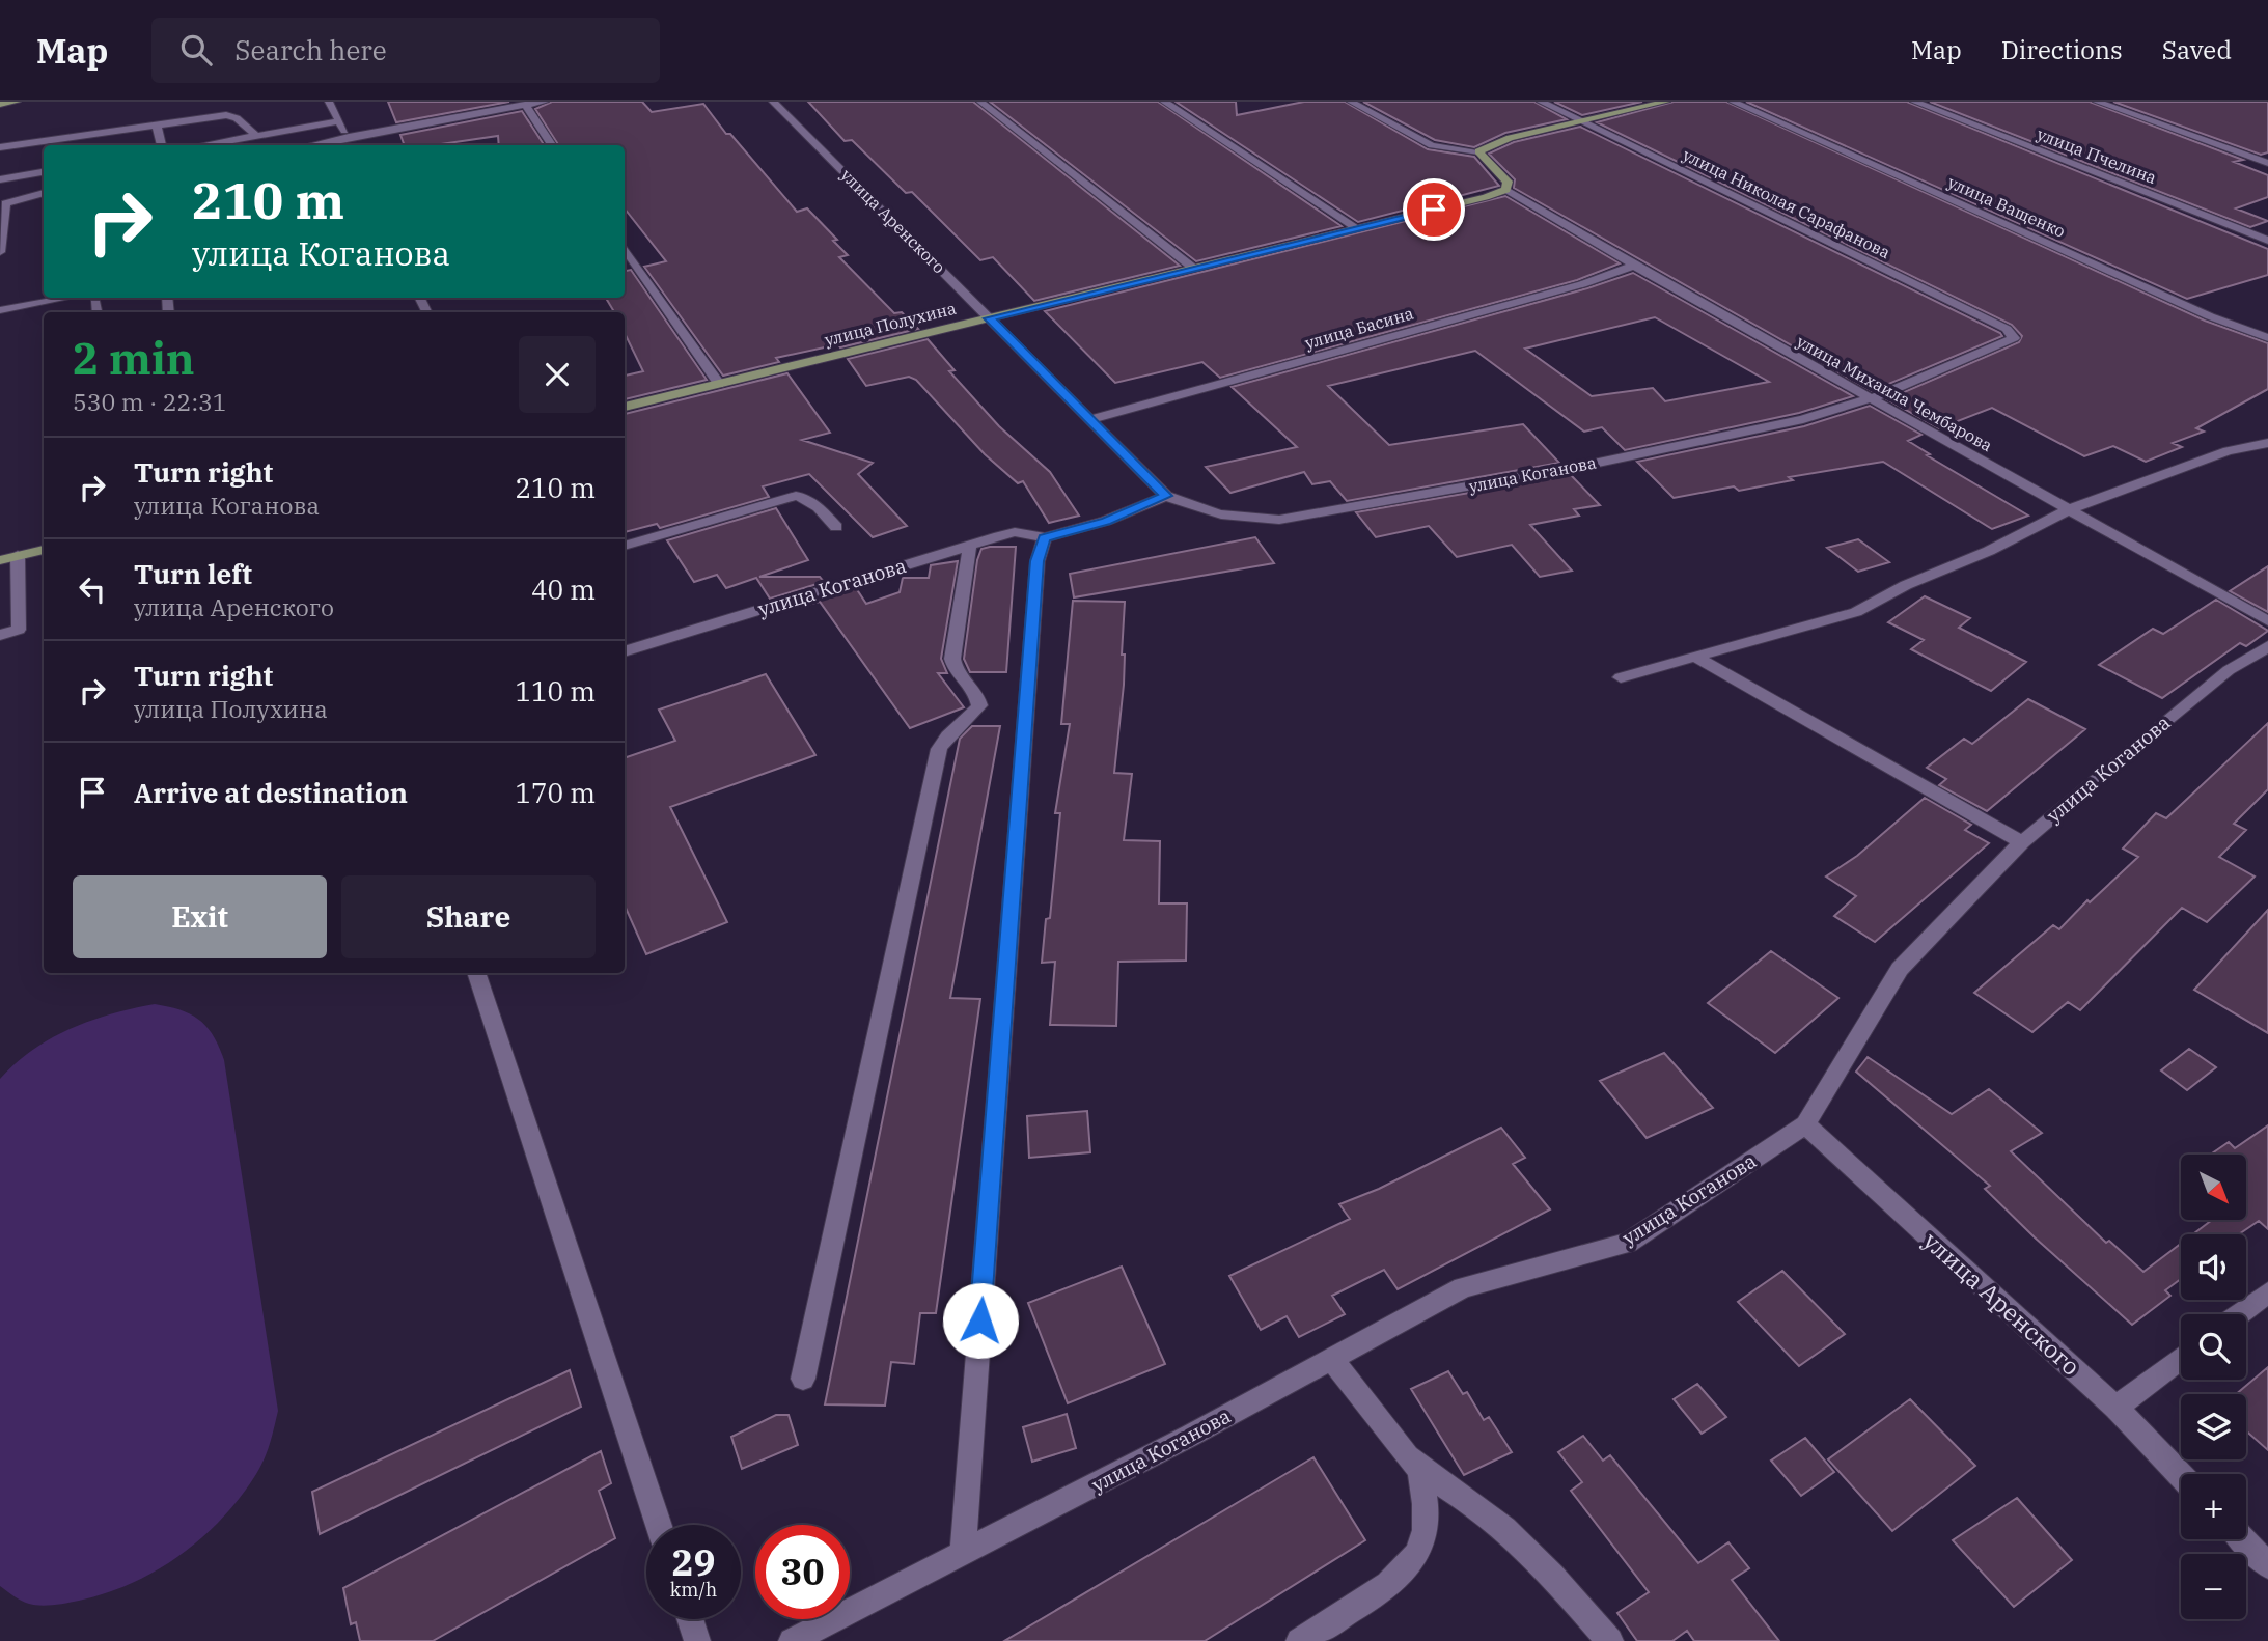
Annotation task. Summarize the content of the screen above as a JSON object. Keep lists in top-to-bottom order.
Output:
{
  "streets": {
    "main road": ["улица Полухина"],
    "street": [
      "улица Пчелина",
      "улица Николая Сарафанова",
      "улица Ващенко",
      "улица Аренского",
      "улица Басина",
      "улица Михаила Чембарова",
      "улица Коганова"
    ]
  },
  "crossings": [
    ["улица Николая Сарафанова", "улица Коганова"],
    ["улица Аренского", "улица Полухина"],
    ["улица Аренского", "улица Басина"],
    ["улица Аренского", "улица Коганова"],
    ["улица Полухина", "улица Михаила Чембарова"],
    ["улица Басина", "улица Михаила Чембарова"],
    ["улица Михаила Чембарова", "улица Коганова"]
  ],
  "north": "bottom right",
  "page": {
    "header": "Map",
    "search": "Search here",
    "nav": ["Map", "Directions", "Saved"],
    "turn": ["210 m", "улица Коганова"],
    "heading": ["2 min", "530 m · 22:31"],
    "list": [
      {
        "name": "Turn right",
        "note": "улица Коганова",
        "value": "210 m"
      },
      {
        "name": "Turn left",
        "note": "улица Аренского",
        "value": "40 m"
      },
      {
        "name": "Turn right",
        "note": "улица Полухина",
        "value": "110 m"
      },
      {
        "name": "Arrive at destination",
        "value": "170 m"
      }
    ],
    "buttons": ["Exit", "Share"],
    "map_buttons": ["+", "−"],
    "speed": "29 km/h",
    "limit": "30"
  }
}
